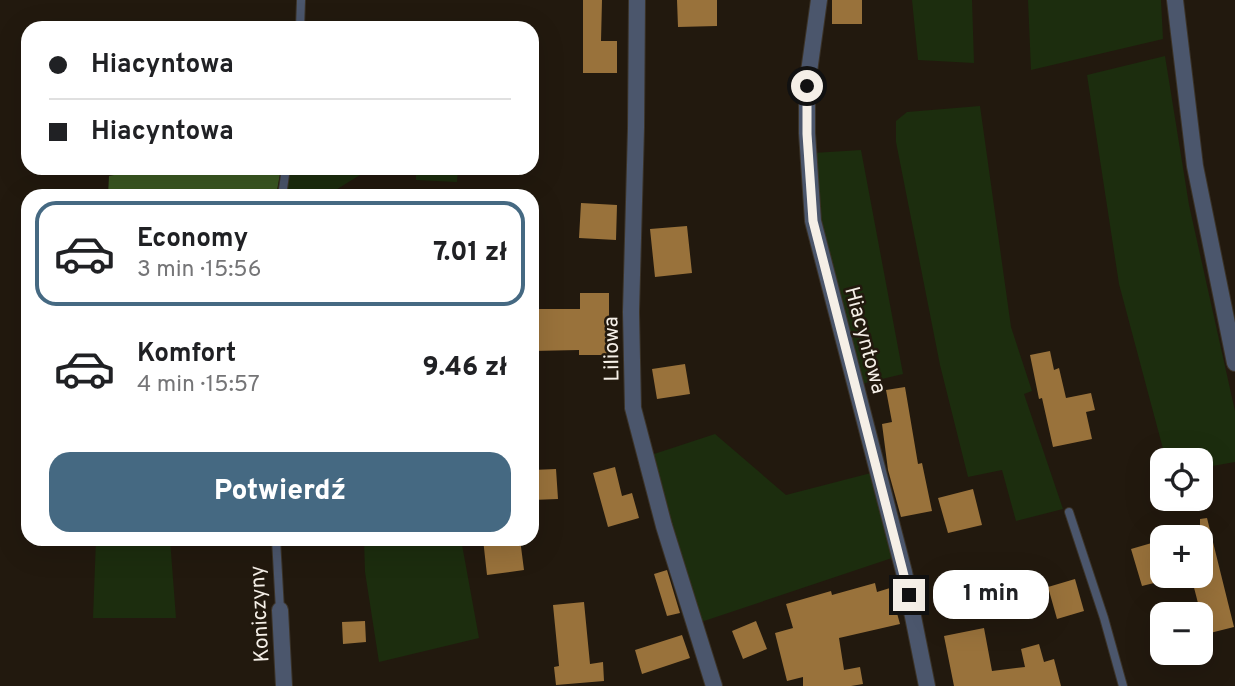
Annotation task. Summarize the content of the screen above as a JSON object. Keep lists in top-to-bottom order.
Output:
{
  "streets": {
    "street": ["Hiacyntowa", "Liliowa", "Koniczyny"]
  },
  "page": {
    "banner": ["Hiacyntowa", "Hiacyntowa"],
    "list": [
      {
        "name": "Economy",
        "note": "3 min · 15:56",
        "value": "7.01 zł"
      },
      {
        "name": "Komfort",
        "note": "4 min · 15:57",
        "value": "9.46 zł"
      }
    ],
    "buttons": "Potwierdź",
    "map_buttons": ["+", "−"],
    "bubble": "1 min"
  }
}
